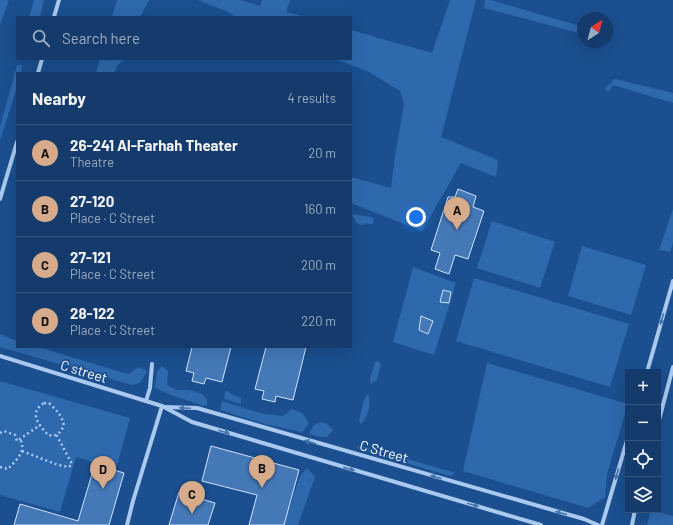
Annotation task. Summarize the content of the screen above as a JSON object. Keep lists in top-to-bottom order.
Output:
{
  "streets": {
    "street": ["C street", "C Street"]
  },
  "crossings": [
    ["C street", "C Street"]
  ],
  "north": "top right",
  "page": {
    "search": "Search here",
    "heading": ["Nearby", "4 results"],
    "list": [
      {
        "mark": "A",
        "name": "26-241 Al-Farhah Theater",
        "note": "Theatre",
        "value": "20 m"
      },
      {
        "mark": "B",
        "name": "27-120",
        "note": "Place · C Street",
        "value": "160 m"
      },
      {
        "mark": "C",
        "name": "27-121",
        "note": "Place · C Street",
        "value": "200 m"
      },
      {
        "mark": "D",
        "name": "28-122",
        "note": "Place · C Street",
        "value": "220 m"
      }
    ],
    "pins": [
      "A",
      "B",
      "D",
      "C"
    ],
    "map_buttons": ["+", "−"]
  }
}
